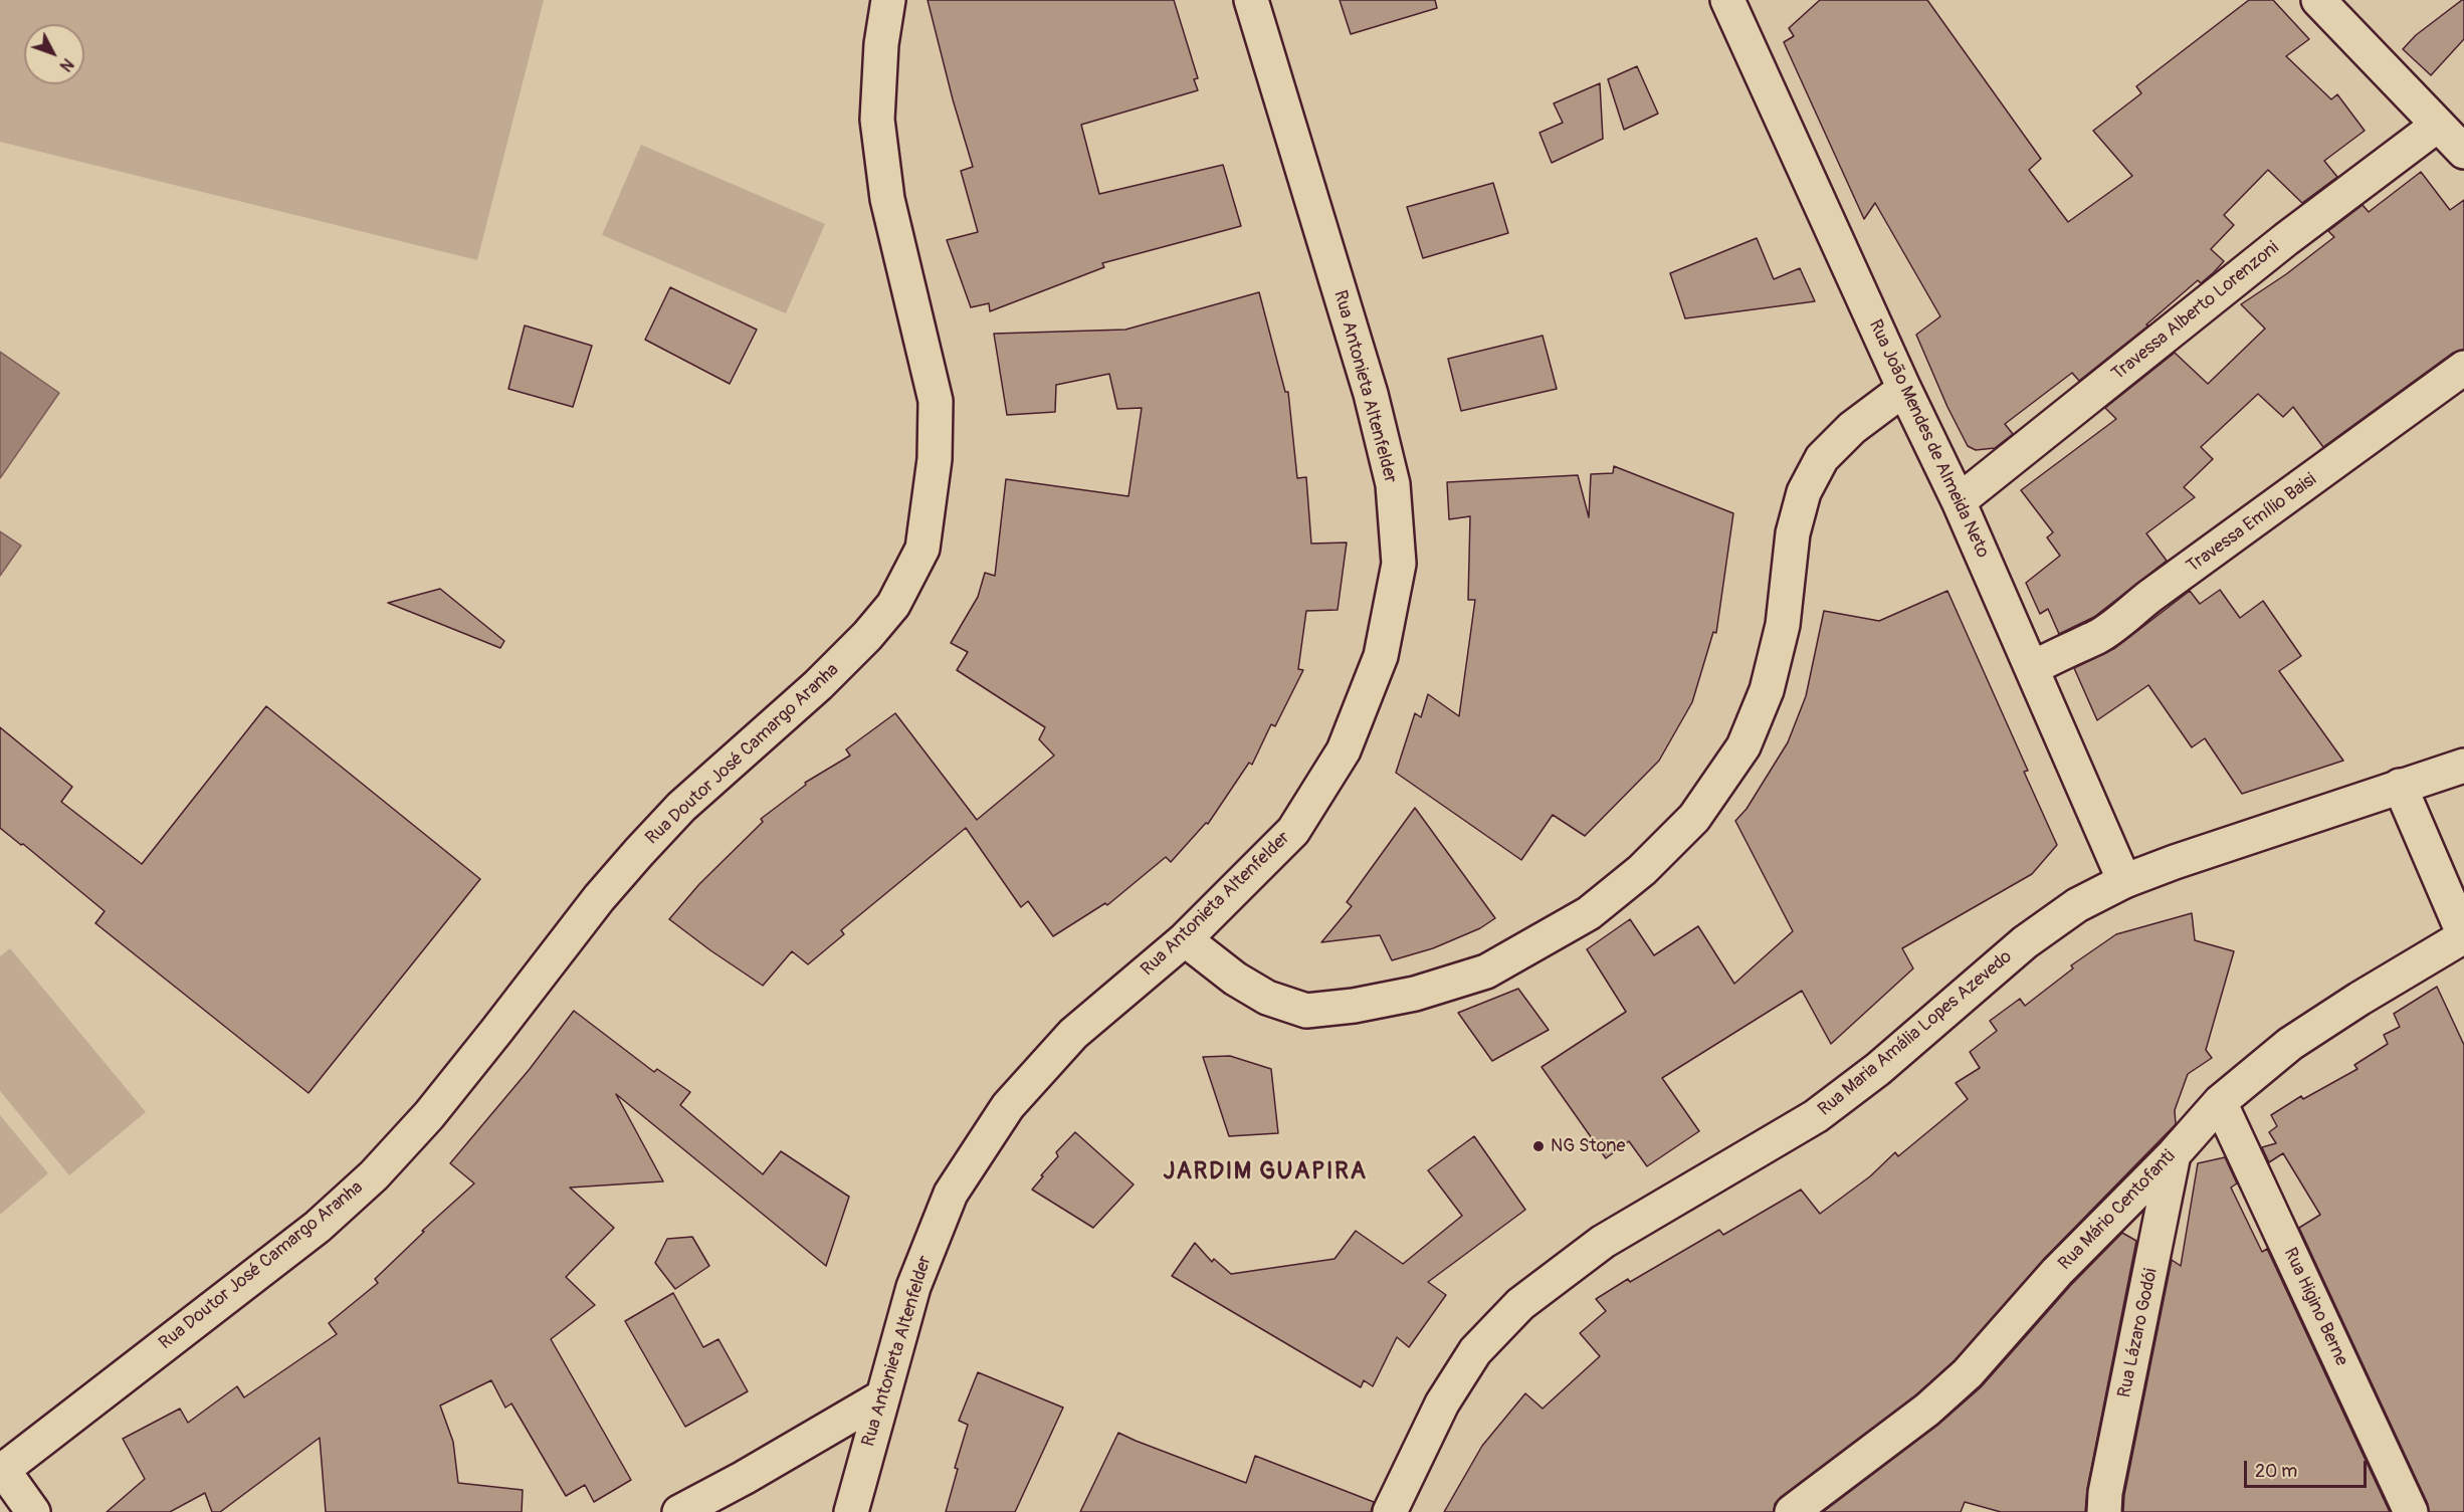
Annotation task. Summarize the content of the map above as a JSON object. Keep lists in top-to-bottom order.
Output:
{
  "streets": {
    "street": [
      "Travessa Alberto Lorenzoni",
      "Rua Antonieta Altenfelder",
      "Rua João Mendes de Almeida Neto",
      "Travessa Emílio Baisi",
      "Rua Doutor José Camargo Aranha",
      "Rua Maria Amália Lopes Azevedo",
      "Rua Mário Centofanti",
      "Rua Higino Berne",
      "Rua Lázaro Godói"
    ]
  },
  "crossings": [
    ["Travessa Alberto Lorenzoni", "Rua João Mendes de Almeida Neto"],
    ["Rua João Mendes de Almeida Neto", "Travessa Emílio Baisi"],
    ["Rua João Mendes de Almeida Neto", "Rua Maria Amália Lopes Azevedo"],
    ["Rua Mário Centofanti", "Rua Higino Berne"],
    ["Rua Mário Centofanti", "Rua Lázaro Godói"]
  ],
  "districts": ["JARDIM GUAPIRA"],
  "places": ["NG Stone"],
  "scale_bar": "20 m",
  "north": "bottom right"
}
